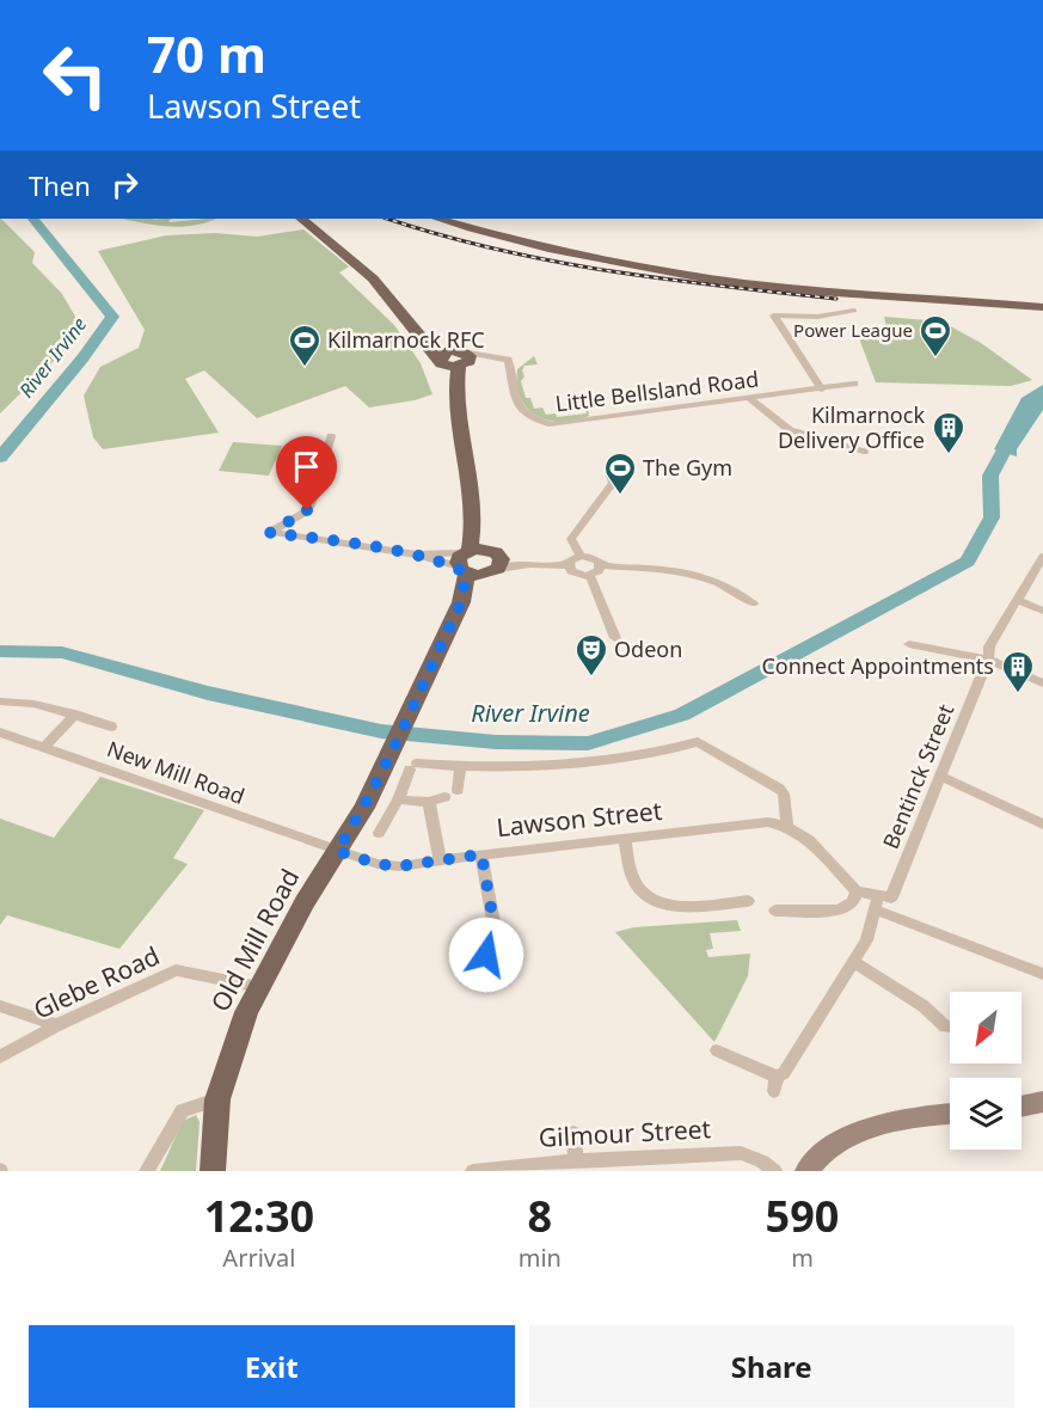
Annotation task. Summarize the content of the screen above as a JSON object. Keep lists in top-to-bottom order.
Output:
{
  "streets": {
    "main road": ["Old Mill Road"],
    "street": [
      "Little Bellsland Road",
      "New Mill Road",
      "Bentinck Street",
      "Lawson Street",
      "Glebe Road",
      "Gilmour Street"
    ]
  },
  "crossings": [
    ["New Mill Road", "Lawson Street"],
    ["New Mill Road", "Old Mill Road"],
    ["Lawson Street", "Old Mill Road"],
    ["Old Mill Road", "Glebe Road"]
  ],
  "water": ["River Irvine"],
  "places": {
    "sports": ["Power League", "Kilmarnock RFC", "The Gym"],
    "building": ["Kilmarnock Delivery Office", "Connect Appointments"],
    "theatre": ["Odeon"]
  },
  "north": "bottom left",
  "page": {
    "turn": ["70 m", "Lawson Street"],
    "then": "Then",
    "eta": [
      "12:30",
      "Arrival",
      "8",
      "min",
      "590",
      "m"
    ],
    "buttons": ["Exit", "Share"]
  }
}
